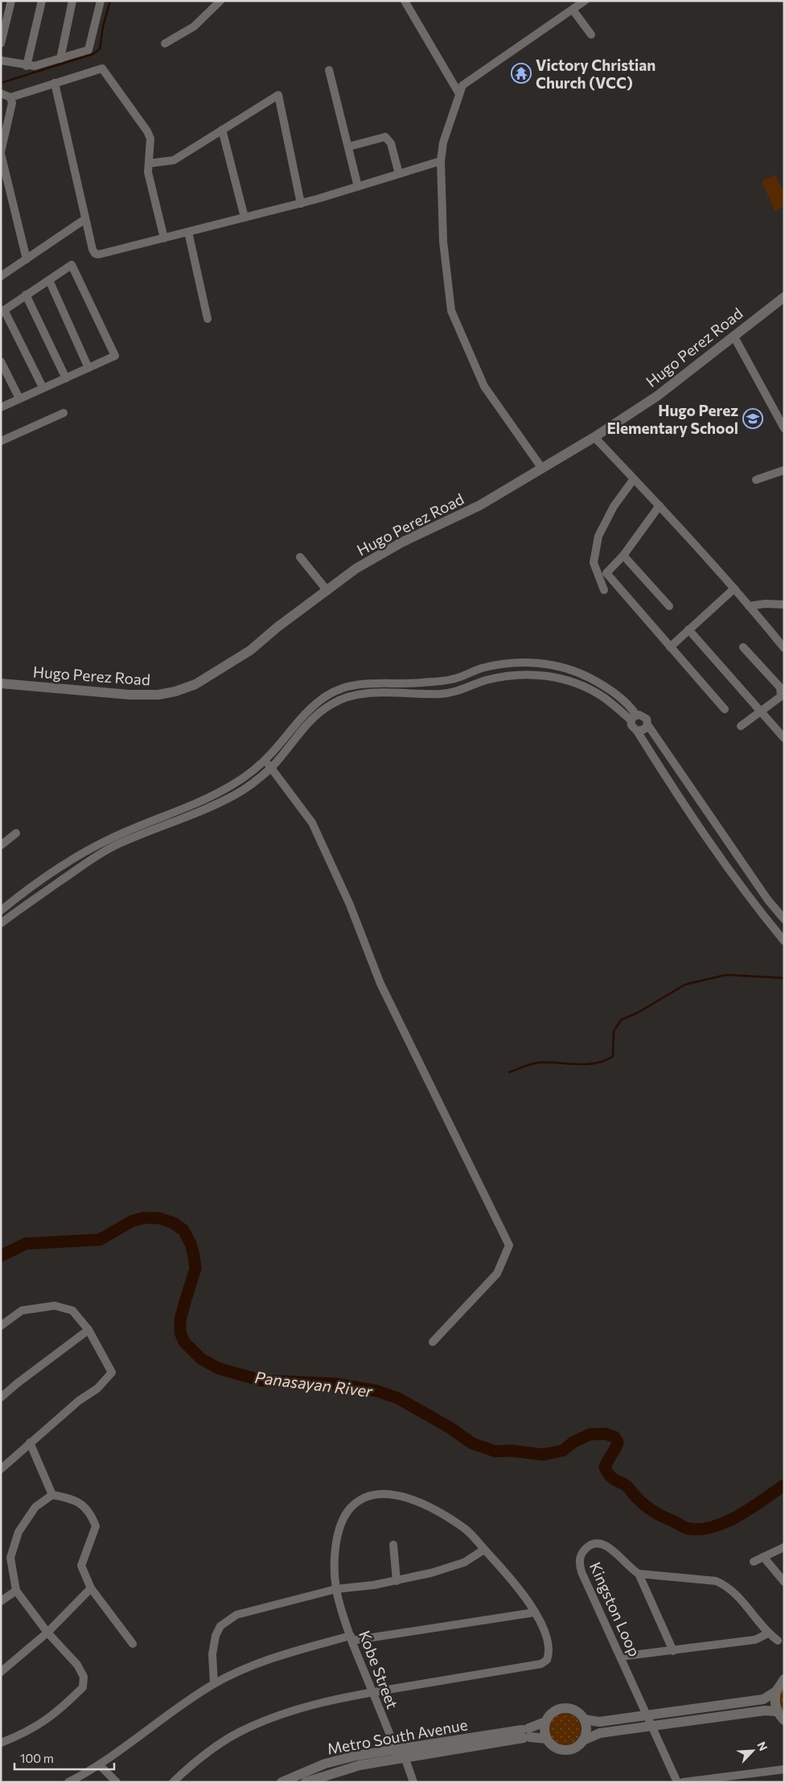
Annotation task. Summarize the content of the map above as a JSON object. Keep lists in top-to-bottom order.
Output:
{
  "streets": {
    "street": [
      "Hugo Perez Road",
      "Kingston Loop",
      "Kobe Street",
      "Metro South Avenue"
    ]
  },
  "crossings": [
    ["Kobe Street", "Metro South Avenue"]
  ],
  "water": ["Panasayan River"],
  "places": {
    "temple": ["Victory Christian Church (VCC)"],
    "school or university": ["Hugo Perez Elementary School"]
  },
  "scale_bar": "100 m",
  "north": "top right"
}
